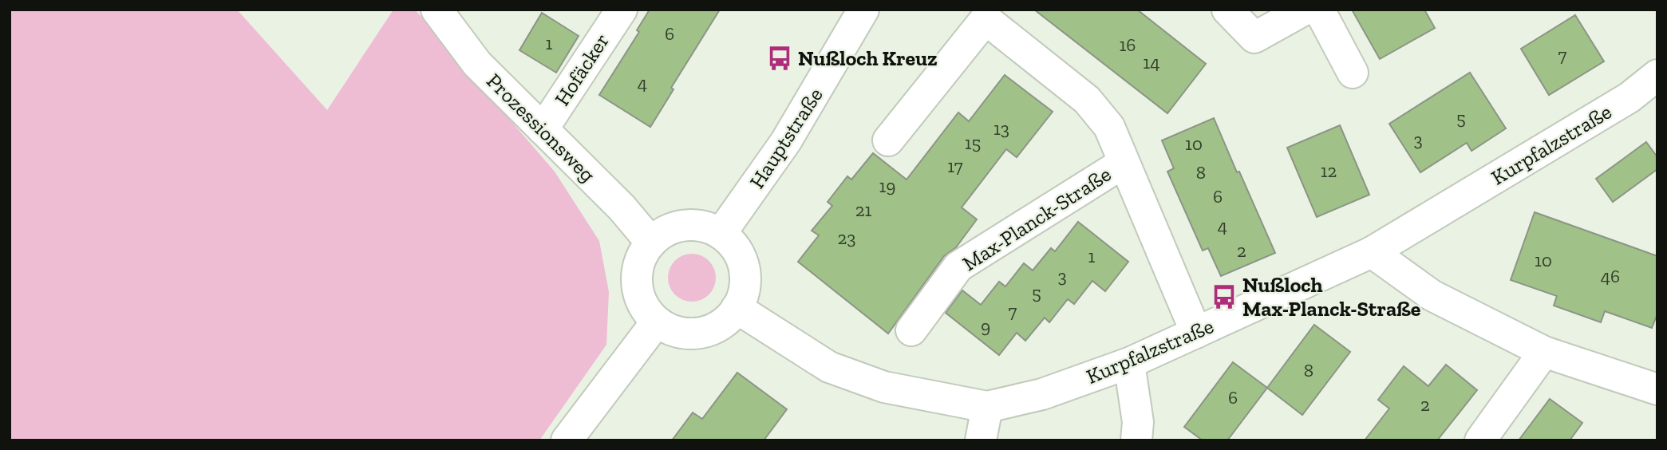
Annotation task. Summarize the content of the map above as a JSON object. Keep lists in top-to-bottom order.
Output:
{
  "streets": {
    "street": [
      "Hofäcker",
      "Prozessionsweg",
      "Hauptstraße",
      "Kurpfalzstraße",
      "Max-Planck-Straße"
    ]
  },
  "crossings": [
    ["Hofäcker", "Prozessionsweg"],
    ["Prozessionsweg", "Hauptstraße"],
    ["Prozessionsweg", "Kurpfalzstraße"],
    ["Hauptstraße", "Kurpfalzstraße"],
    ["Kurpfalzstraße", "Max-Planck-Straße"]
  ],
  "places": {
    "bus stop": ["Nußloch Kreuz", "Nußloch Max-Planck-Straße"]
  },
  "house_numbers": [
    "6",
    "1",
    "16",
    "7",
    "14",
    "4",
    "5",
    "13",
    "3",
    "15",
    "10",
    "17",
    "12",
    "8",
    "19",
    "6",
    "21",
    "4",
    "23",
    "2",
    "1",
    "10",
    "3",
    "46",
    "5",
    "7",
    "9",
    "8",
    "6",
    "2"
  ]
}
